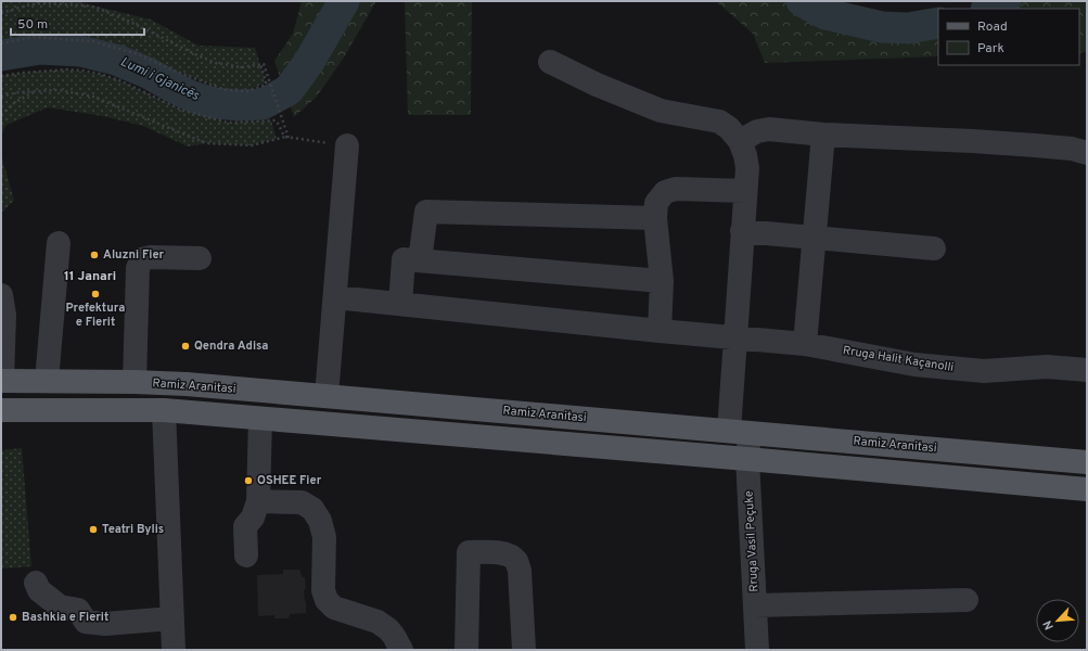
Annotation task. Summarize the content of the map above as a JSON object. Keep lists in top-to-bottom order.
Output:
{
  "streets": {
    "main road": ["Ramiz Aranitasi"],
    "street": ["Rruga Halit Kaçanolli", "Rruga Vasil Peçuke"]
  },
  "crossings": [
    ["Ramiz Aranitasi", "Rruga Vasil Peçuke"]
  ],
  "districts": ["11 Janari"],
  "water": ["Lumi i Gjanicës"],
  "places": [
    "Aluzni Fier",
    "Prefektura e Fierit",
    "Qendra Adisa",
    "OSHEE Fier",
    "Teatri Bylis",
    "Bashkia e Fierit"
  ],
  "legend": ["Road", "Park"],
  "scale_bar": "50 m",
  "north": "bottom left"
}
